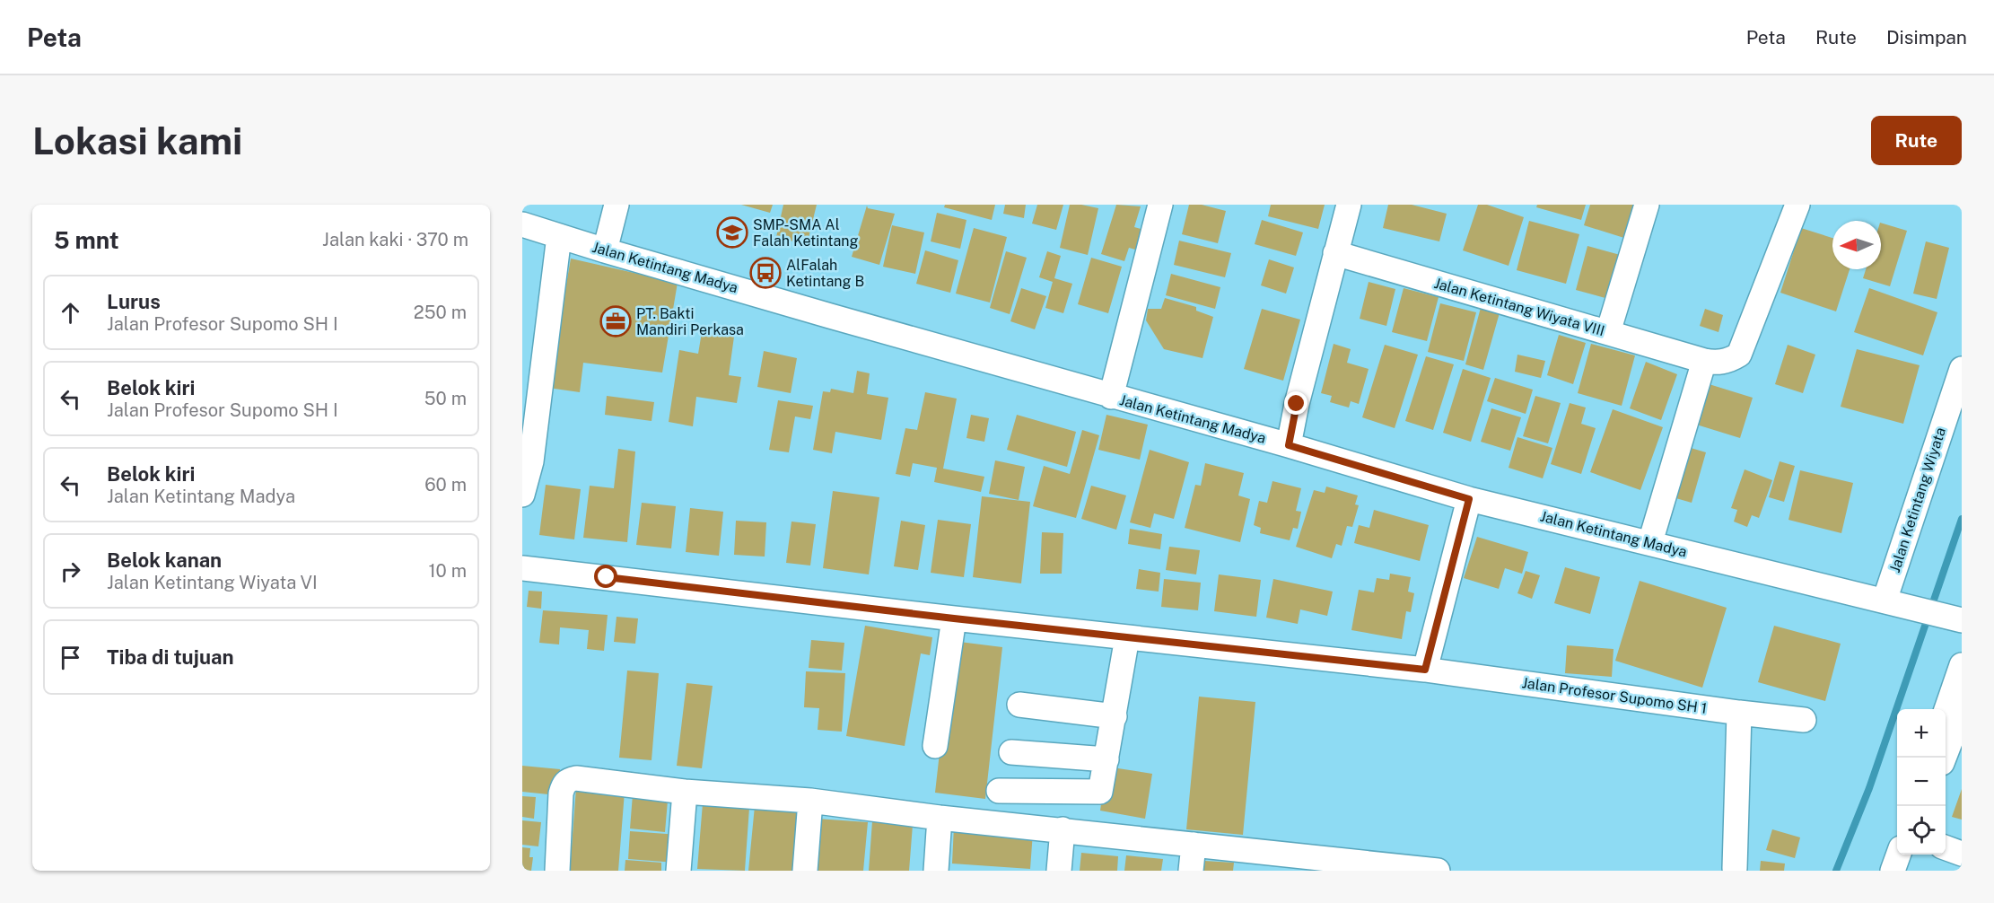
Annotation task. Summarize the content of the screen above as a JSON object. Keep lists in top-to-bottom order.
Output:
{
  "streets": {
    "street": [
      "Jalan Ketintang Madya",
      "Jalan Ketintang Wiyata VIII",
      "Jalan Ketintang Wiyata",
      "Jalan Profesor Supomo SH 1"
    ]
  },
  "crossings": [
    ["Jalan Ketintang Madya", "Jalan Ketintang Wiyata"]
  ],
  "places": {
    "school or university": ["SMP-SMA Al Falah Ketintang"],
    "bus stop": ["AlFalah Ketintang B"],
    "office": ["PT. Bakti Mandiri Perkasa"]
  },
  "north": "left",
  "page": {
    "header": "Peta",
    "nav": ["Peta", "Rute", "Disimpan"],
    "buttons": "Rute",
    "title": "Lokasi kami",
    "heading": ["5 mnt", "Jalan kaki · 370 m"],
    "list": [
      ["Lurus", "Jalan Profesor Supomo SH I", "250 m"],
      ["Belok kiri", "Jalan Profesor Supomo SH I", "50 m"],
      ["Belok kiri", "Jalan Ketintang Madya", "60 m"],
      ["Belok kanan", "Jalan Ketintang Wiyata VI", "10 m"],
      "Tiba di tujuan"
    ],
    "map_buttons": ["+", "−"]
  }
}
